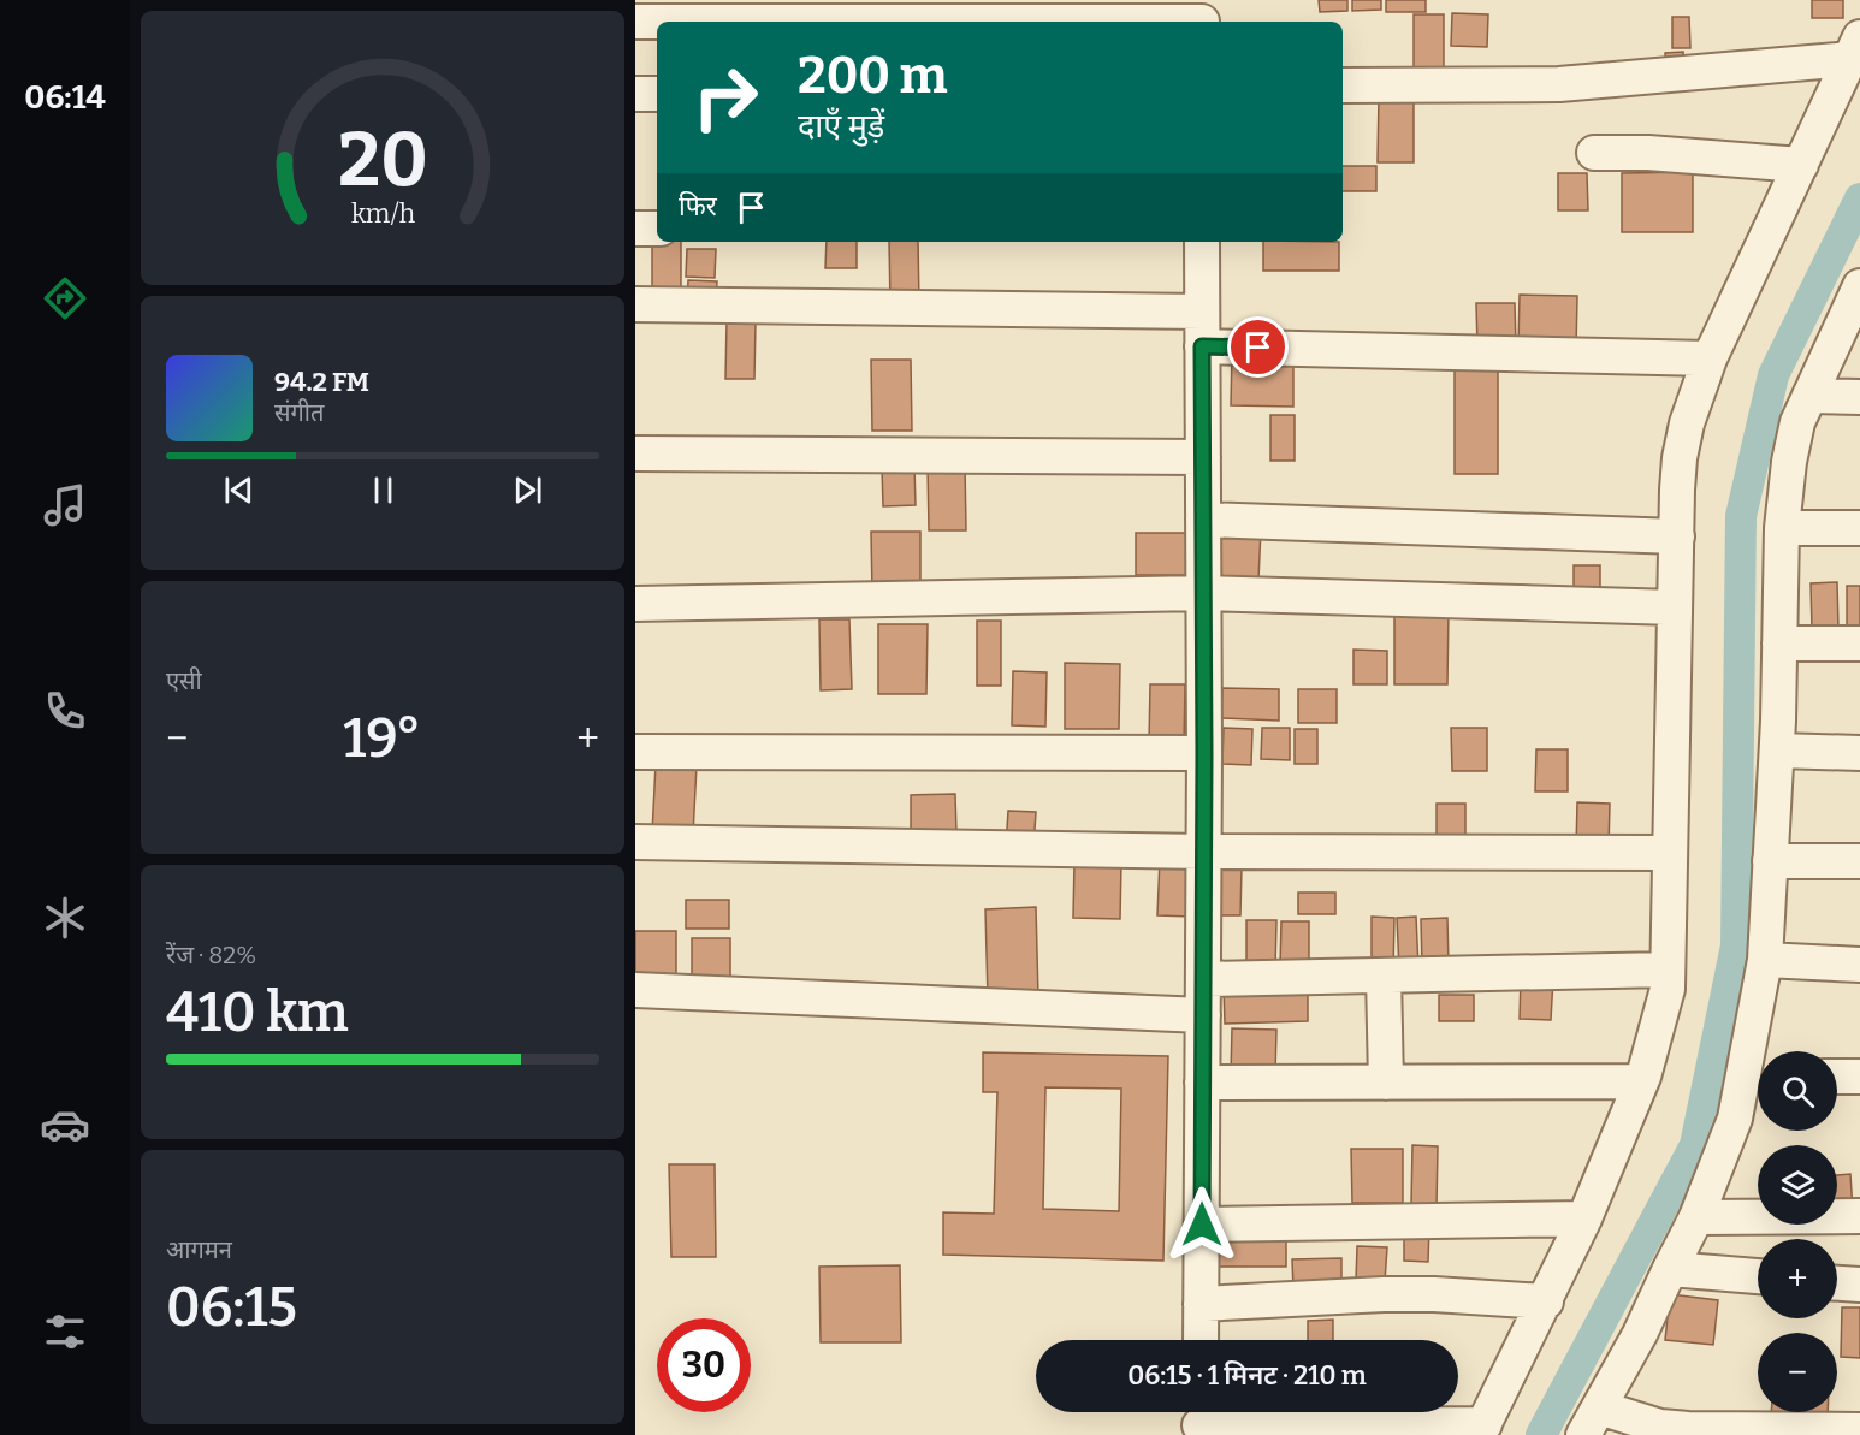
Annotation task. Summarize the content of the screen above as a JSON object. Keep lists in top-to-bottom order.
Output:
{
  "page": {
    "tabs": "06:14",
    "turn": ["200 m", "दाएँ मुड़ें"],
    "then": "फिर",
    "song": ["94.2 FM", "संगीत"],
    "tile": [
      "एसी",
      ["रेंज · 82%", "410 km"],
      ["आगमन", "06:15"]
    ],
    "heat": ["−", "19°", "+"],
    "map_buttons": ["+", "−"],
    "limit": "30",
    "trip": "06:15 · 1 मिनट · 210 m",
    "gauge": ["20", "km/h"]
  }
}
